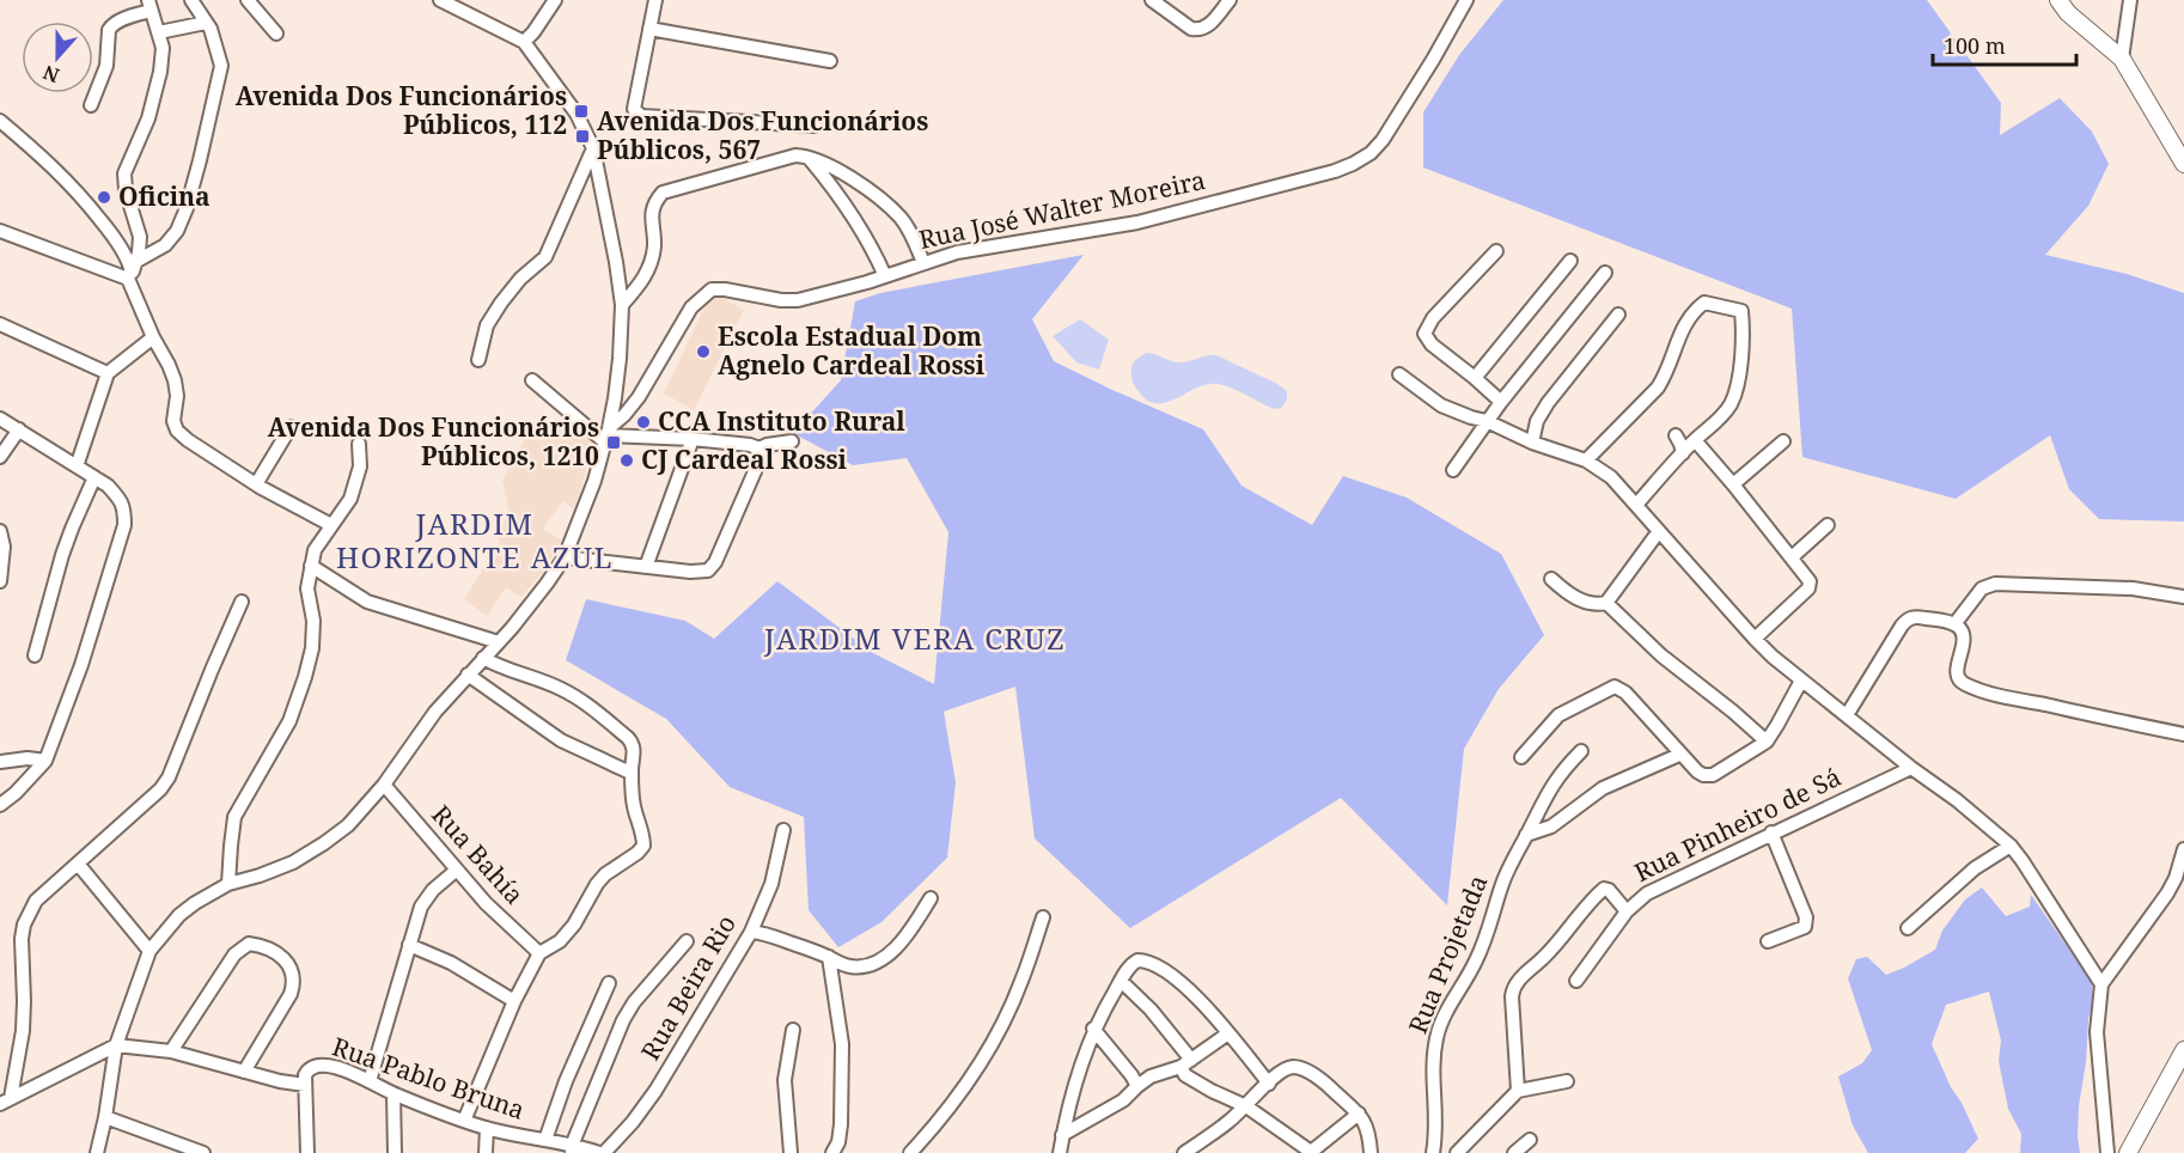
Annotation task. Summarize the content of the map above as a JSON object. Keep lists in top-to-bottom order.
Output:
{
  "streets": {
    "street": [
      "Rua José Walter Moreira",
      "Rua Pinheiro de Sá",
      "Rua Bahía",
      "Rua Projetada",
      "Rua Beira Rio",
      "Rua Pablo Bruna"
    ]
  },
  "crossings": [
    ["Rua Beira Rio", "Rua Pablo Bruna"]
  ],
  "districts": ["JARDIM HORIZONTE AZUL", "JARDIM VERA CRUZ"],
  "places": {
    "transit": ["Avenida Dos Funcionários Públicos, 112", "Avenida Dos Funcionários Públicos, 567", "Avenida Dos Funcionários Públicos, 1210"],
    "other": [
      "Oficina",
      "Escola Estadual Dom Agnelo Cardeal Rossi",
      "CCA Instituto Rural",
      "CJ Cardeal Rossi"
    ]
  },
  "scale_bar": "100 m",
  "north": "bottom"
}
